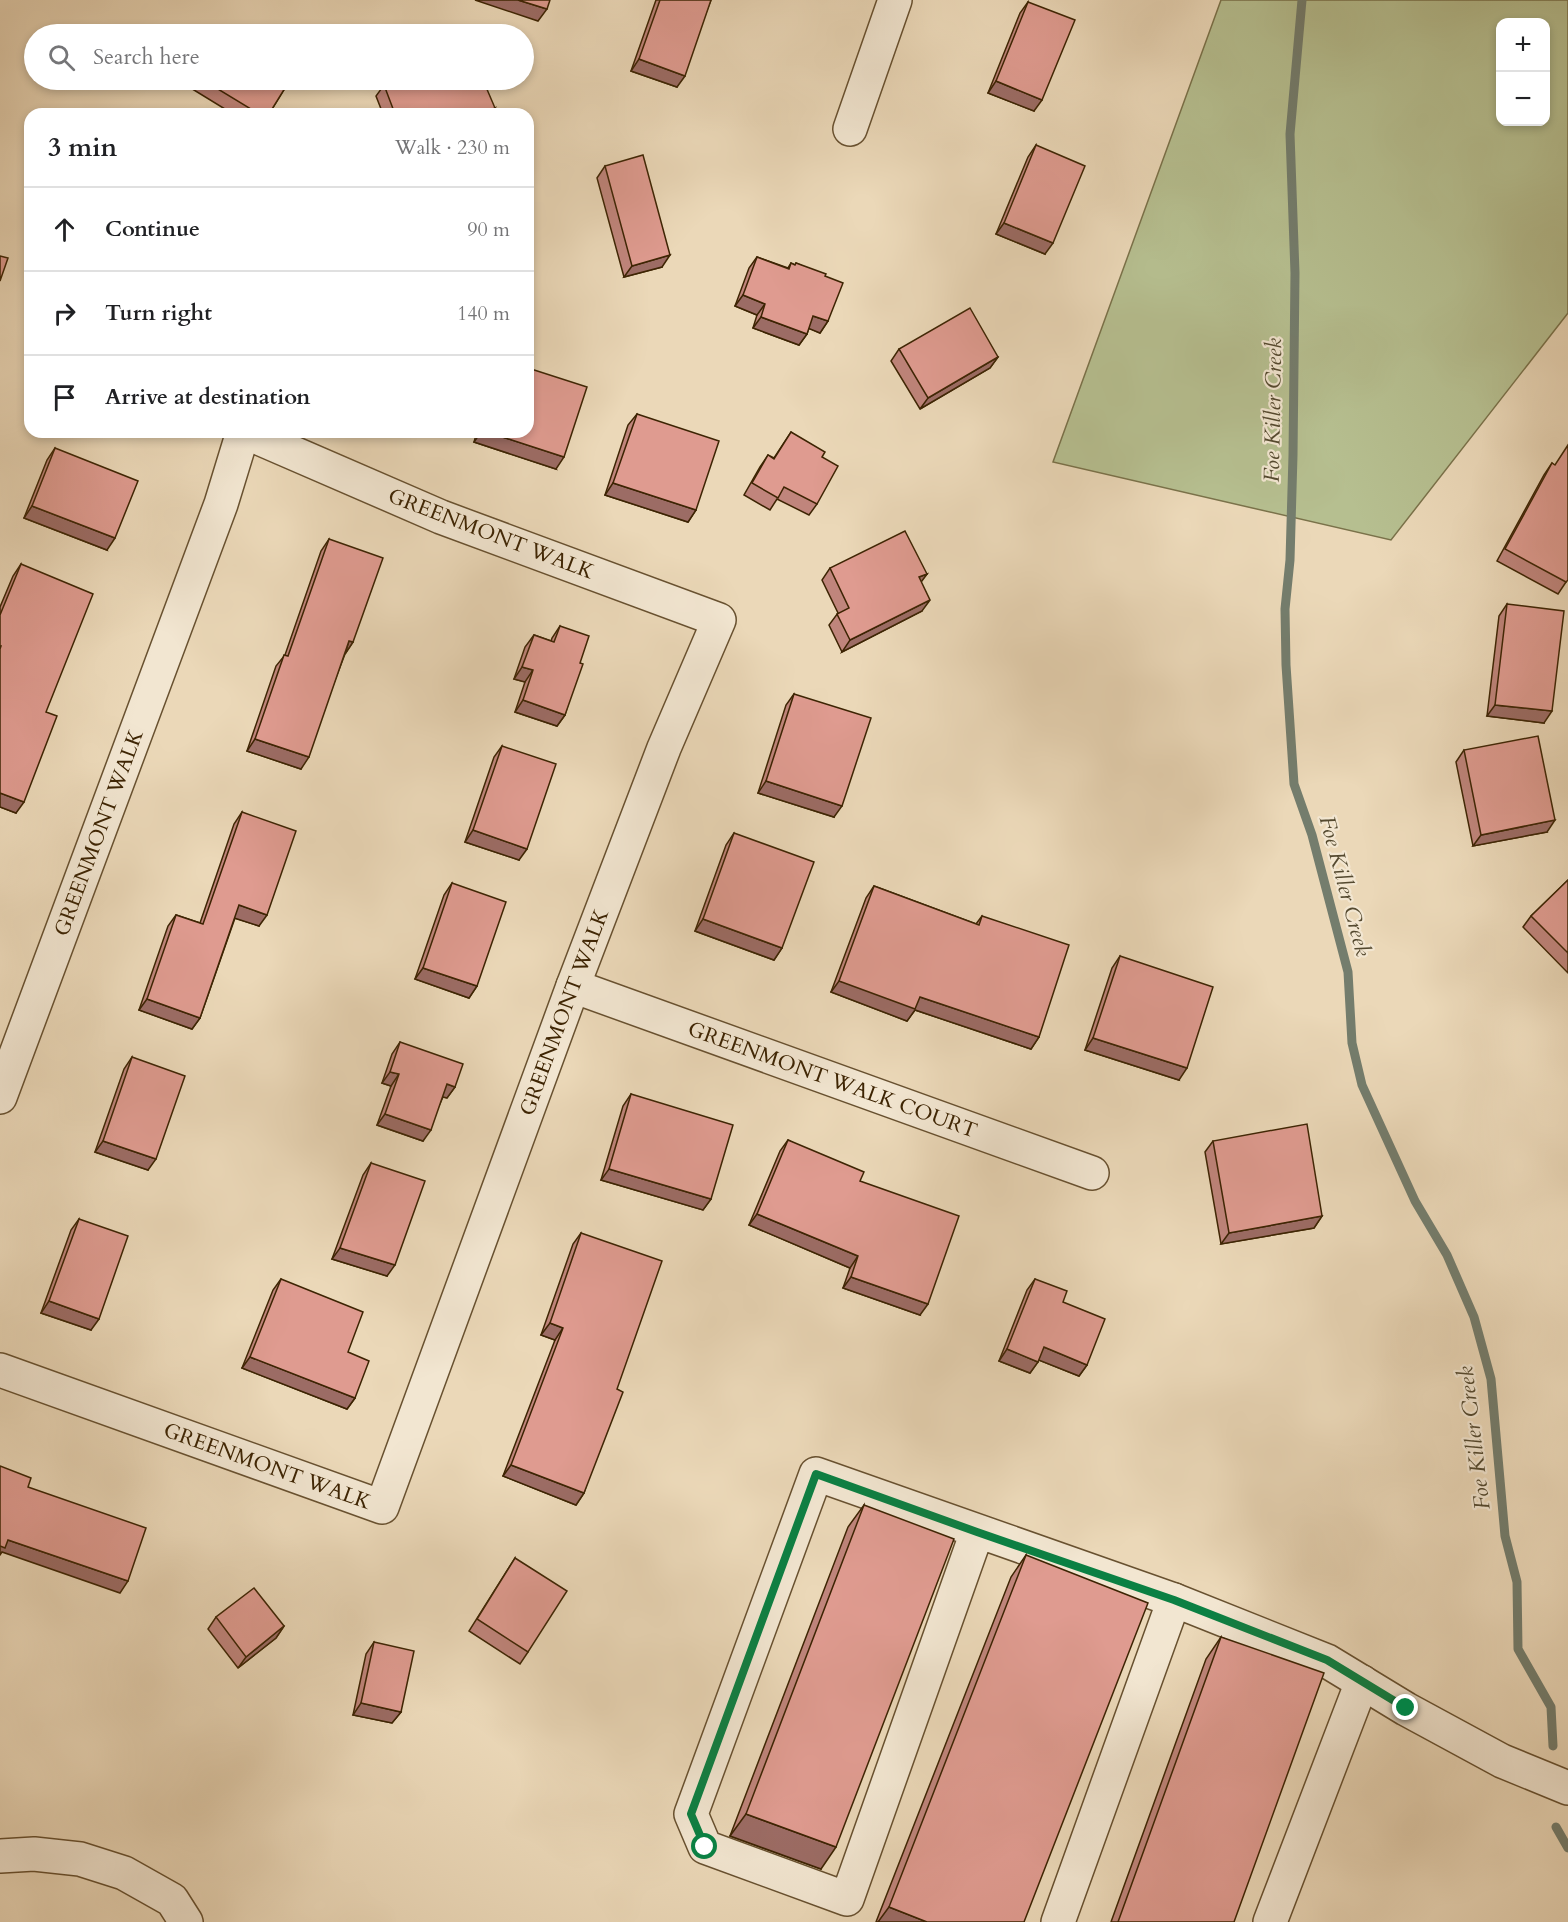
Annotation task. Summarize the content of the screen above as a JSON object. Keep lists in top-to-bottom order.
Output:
{
  "streets": {
    "street": ["GREENMONT WALK", "GREENMONT WALK COURT"]
  },
  "crossings": [
    ["GREENMONT WALK", "GREENMONT WALK COURT"]
  ],
  "water": ["Foe Killer Creek"],
  "page": {
    "map_buttons": ["+", "−"],
    "search": "Search here",
    "heading": ["3 min", "Walk · 230 m"],
    "list": [
      ["Continue", "90 m"],
      ["Turn right", "140 m"],
      "Arrive at destination"
    ]
  }
}
